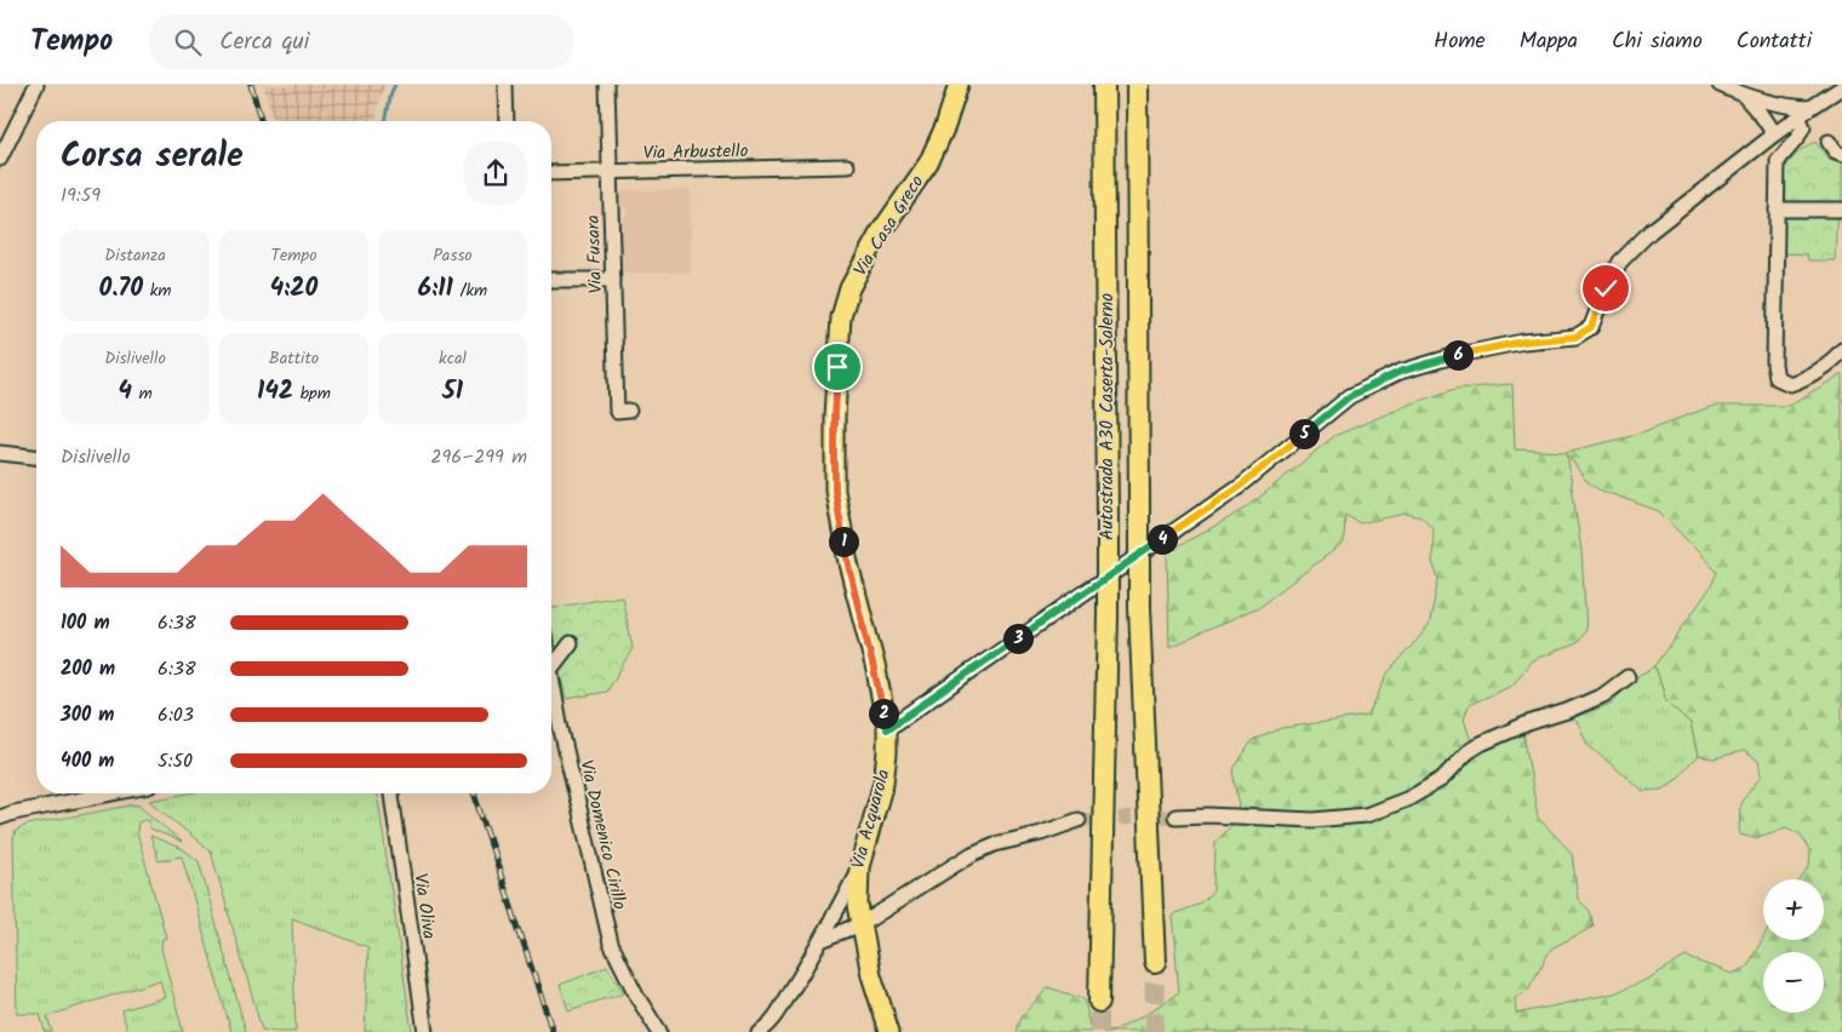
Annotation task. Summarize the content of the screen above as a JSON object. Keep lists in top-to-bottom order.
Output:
{
  "streets": {
    "highway": ["Autostrada A30 Caserta-Salerno"],
    "main road": ["Via Casa Greco", "Via Acquarola"],
    "street": [
      "Via Arbustello",
      "Via Fusara",
      "Via Domenico Cirillo",
      "Via Oliva"
    ]
  },
  "crossings": [
    ["Via Arbustello", "Via Fusara"],
    ["Via Casa Greco", "Via Acquarola"]
  ],
  "page": {
    "header": "Tempo",
    "search": "Cerca qui",
    "nav": [
      "Home",
      "Mappa",
      "Chi siamo",
      "Contatti"
    ],
    "heading": ["Corsa serale", "19:59"],
    "stats": [
      ["Distanza", "0.70 km"],
      ["Tempo", "4:20"],
      ["Passo", "6:11 /km"],
      ["Dislivello", "4 m"],
      ["Battito", "142 bpm"],
      ["kcal", "51"]
    ],
    "pins": [
      "6",
      "5",
      "4",
      "1",
      "3",
      "2"
    ],
    "chart": ["Dislivello", "296–299 m"],
    "list": [
      {
        "name": "100 m",
        "note": "6:38"
      },
      {
        "name": "200 m",
        "note": "6:38"
      },
      {
        "name": "300 m",
        "note": "6:03"
      },
      {
        "name": "400 m",
        "note": "5:50"
      }
    ],
    "map_buttons": ["+", "−"]
  }
}
